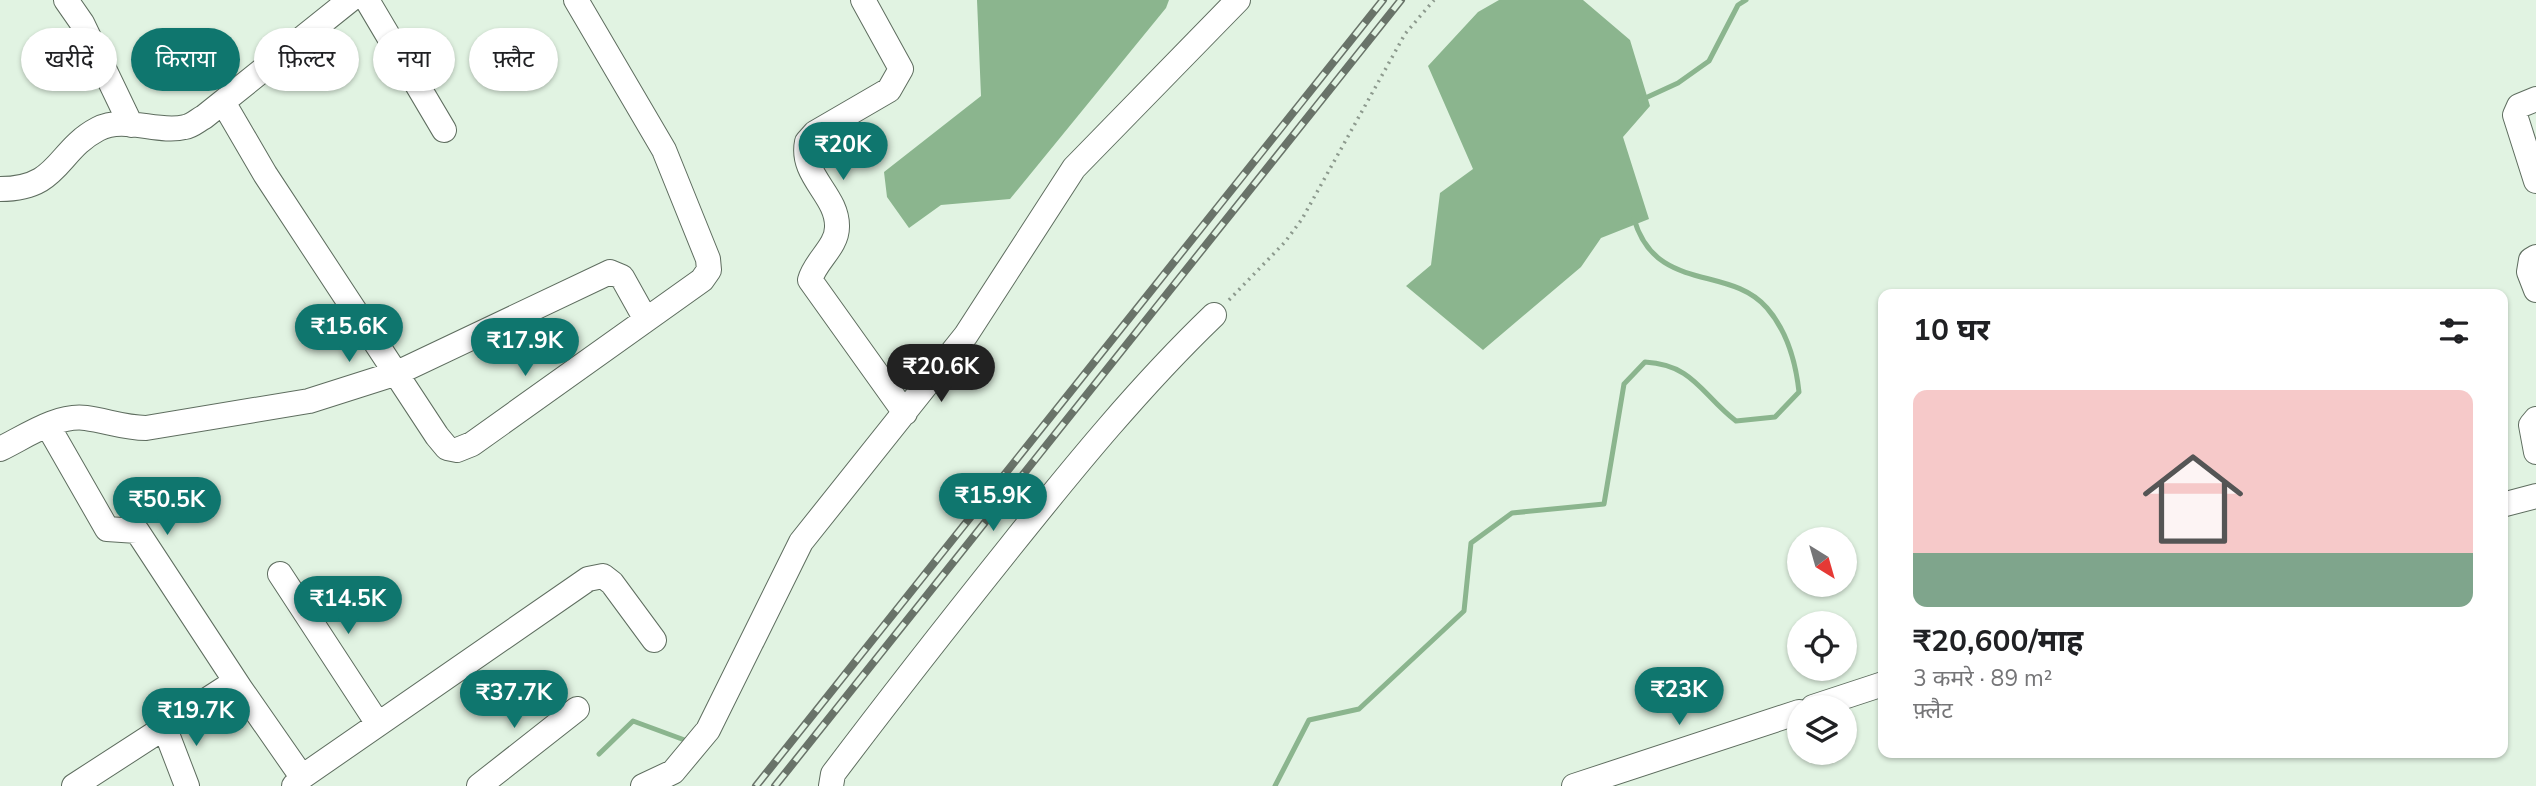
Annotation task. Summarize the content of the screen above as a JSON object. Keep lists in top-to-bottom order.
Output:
{
  "north": "bottom right",
  "page": {
    "chip": [
      "खरीदें",
      "किराया",
      "फ़िल्टर",
      "नया",
      "फ़्लैट"
    ],
    "price": [
      "₹20K",
      "₹15.6K",
      "₹17.9K",
      "₹20.6K",
      "₹15.9K",
      "₹50.5K",
      "₹14.5K",
      "₹23K",
      "₹37.7K",
      "₹19.7K"
    ],
    "heading": "10 घर",
    "list": [
      {
        "name": "₹20,600/माह",
        "note": "3 कमरे · 89 m² · फ़्लैट"
      }
    ]
  }
}
